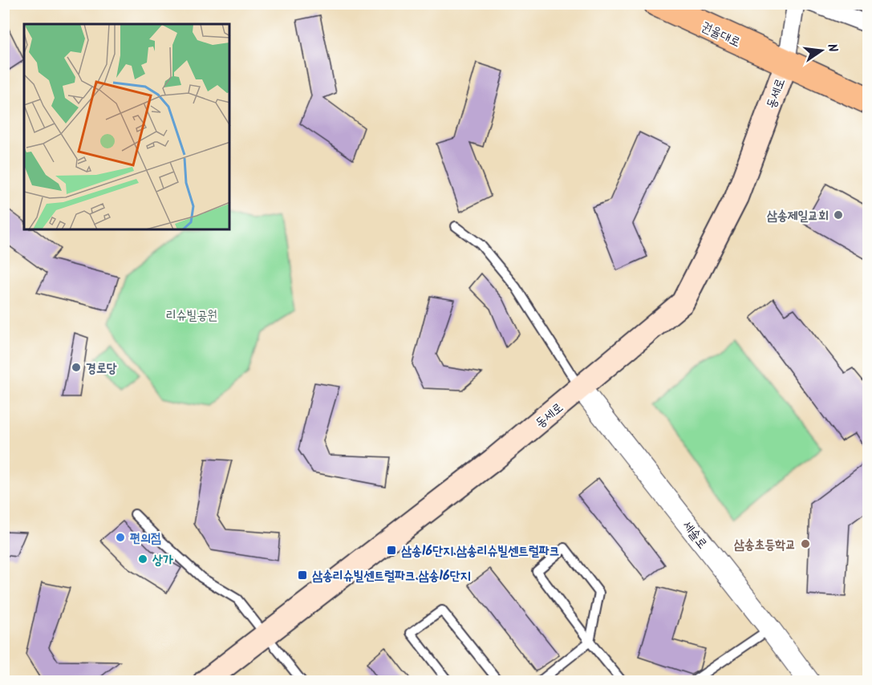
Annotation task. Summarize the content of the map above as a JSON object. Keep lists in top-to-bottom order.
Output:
{
  "streets": {
    "main road": ["권율대로", "동세로"],
    "street": ["세솔로"]
  },
  "crossings": [
    ["권율대로", "동세로"],
    ["동세로", "세솔로"]
  ],
  "parks": ["리슈빌공원"],
  "places": {
    "other": [
      "삼송제일교회",
      "경로당",
      "편의점",
      "삼송초등학교",
      "상가"
    ],
    "transit": ["삼송16단지.삼송리슈빌센트럴파크", "삼송리슈빌센트럴파크.삼송16단지"]
  },
  "north": "right"
}
